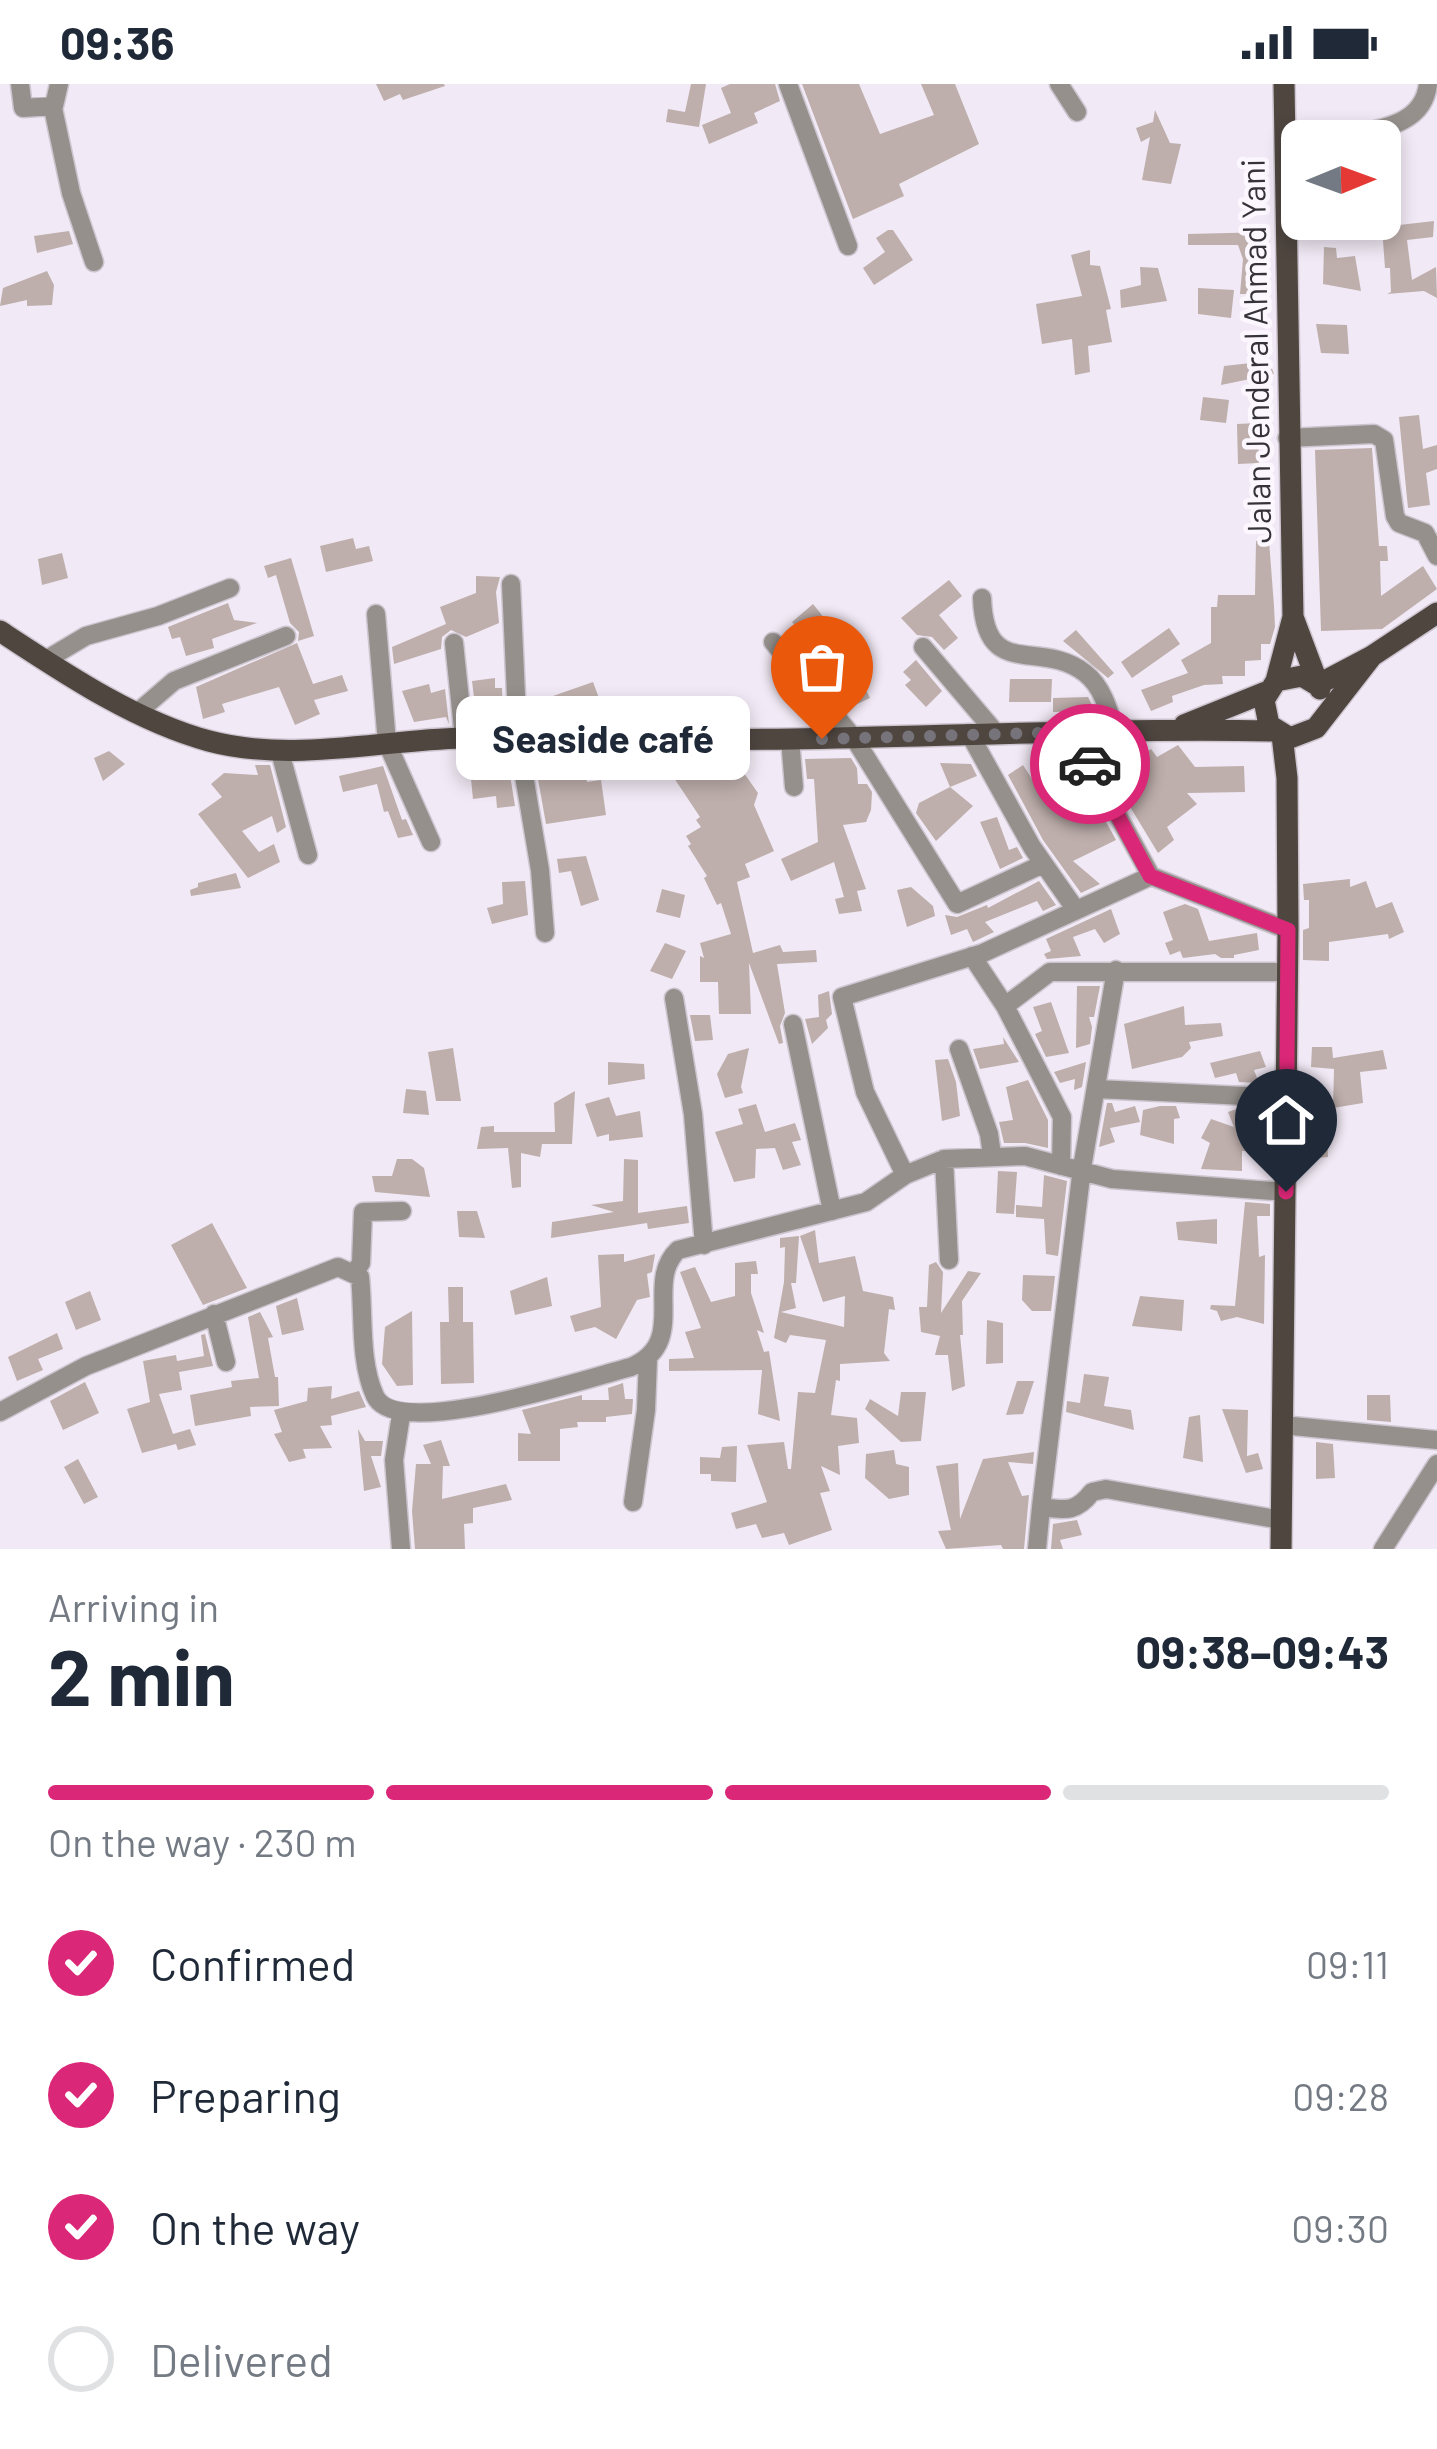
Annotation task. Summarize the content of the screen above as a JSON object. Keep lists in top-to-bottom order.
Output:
{
  "streets": {
    "main road": ["Jalan Jenderal Ahmad Yani"]
  },
  "places": ["Seaside café"],
  "north": "right",
  "page": {
    "status": "09:36",
    "bubble": "Seaside café",
    "heading": ["2 min", "Arriving in", "09:38–09:43"],
    "bar": "On the way · 230 m",
    "list": [
      ["Confirmed", "09:11"],
      ["Preparing", "09:28"],
      ["On the way", "09:30"],
      "Delivered"
    ]
  }
}
